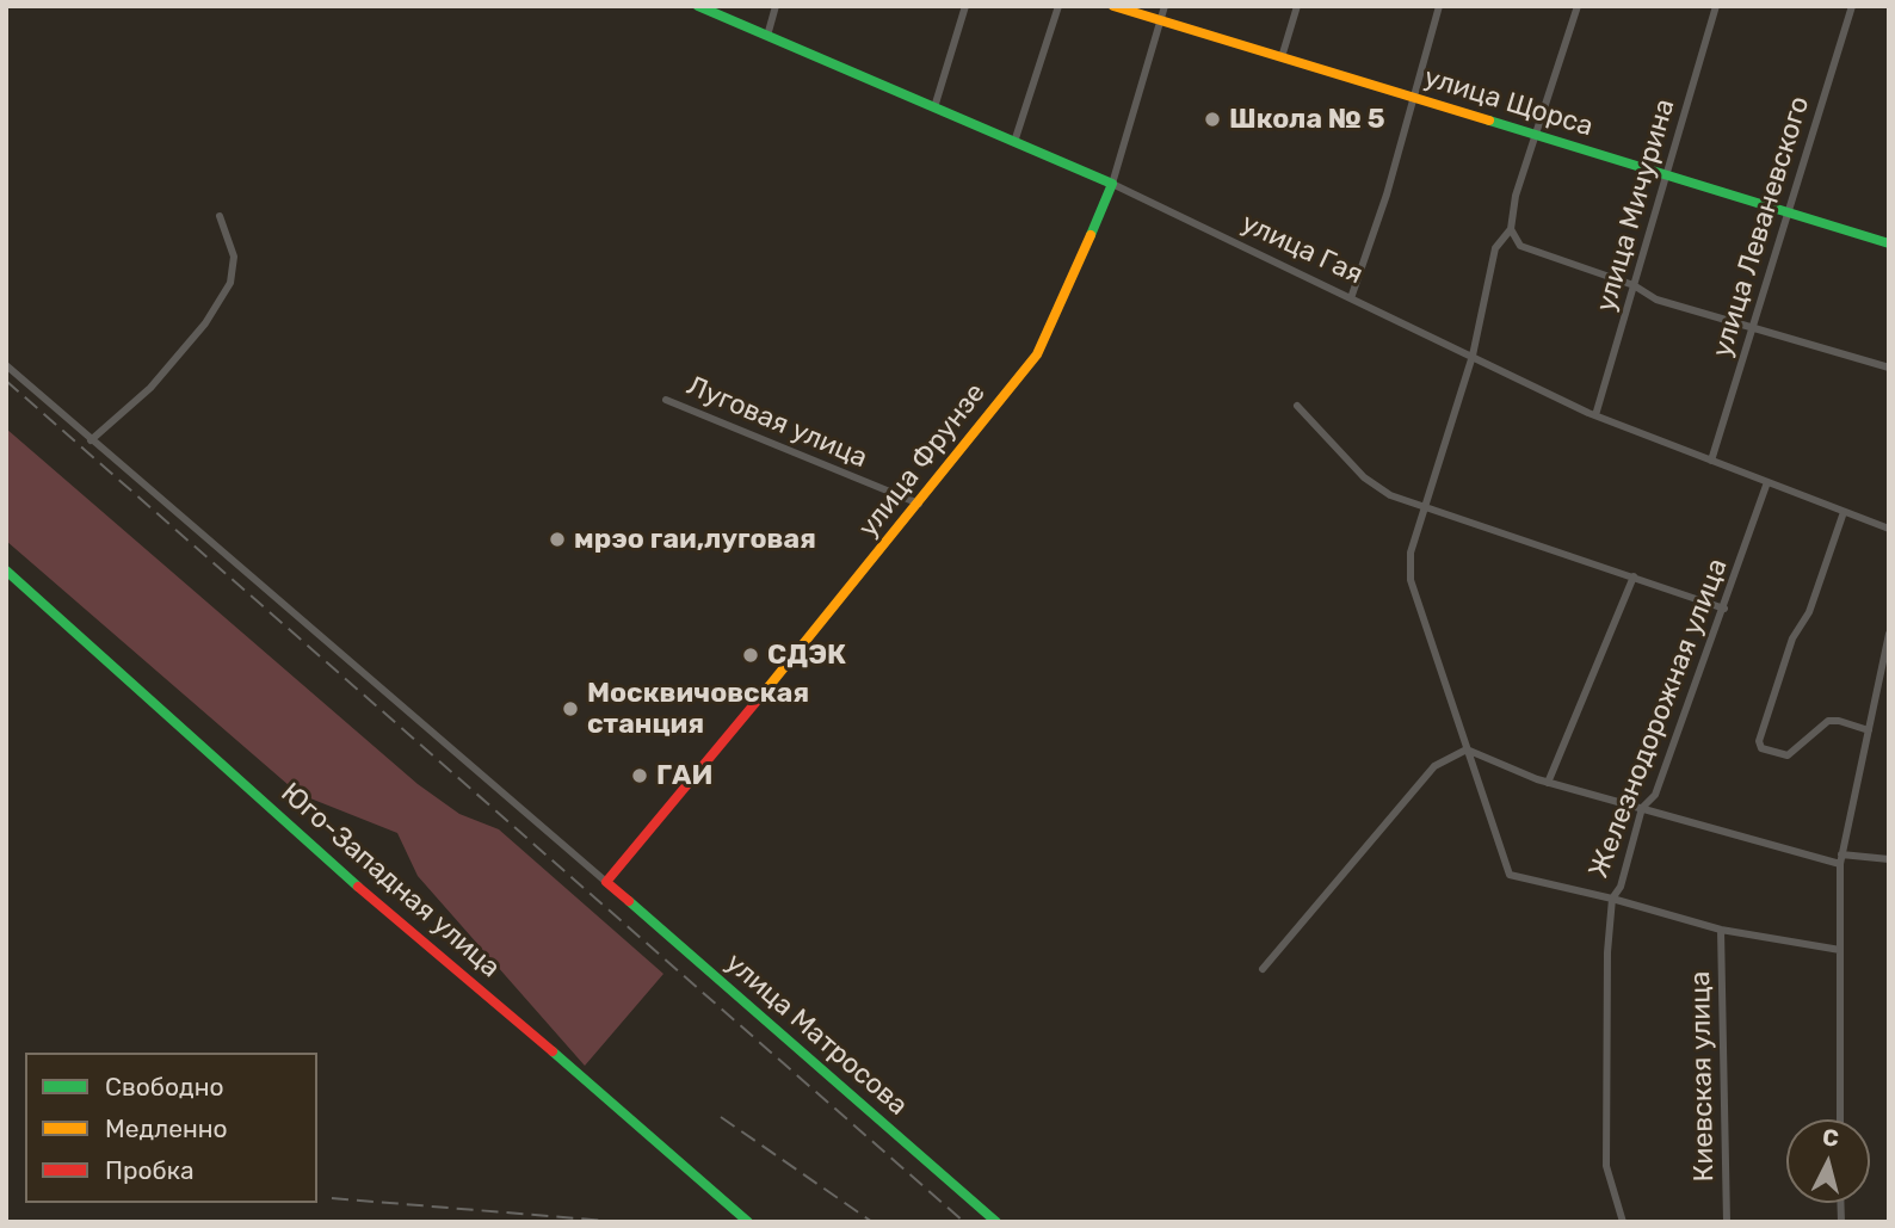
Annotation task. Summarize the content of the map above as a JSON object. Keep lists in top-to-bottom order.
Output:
{
  "streets": {
    "street": [
      "улица Щорса",
      "улица Мичурина",
      "улица Леваневского",
      "улица Гая",
      "Луговая улица",
      "улица Фрунзе",
      "Железнодорожная улица",
      "Юго-Западная улица",
      "улица Матросова",
      "Киевская улица"
    ]
  },
  "crossings": [
    ["улица Щорса", "улица Мичурина"],
    ["улица Щорса", "улица Леваневского"],
    ["улица Щорса", "улица Фрунзе"],
    ["улица Мичурина", "улица Гая"],
    ["улица Леваневского", "улица Гая"],
    ["улица Гая", "улица Фрунзе"],
    ["улица Гая", "Железнодорожная улица"],
    ["Луговая улица", "улица Фрунзе"],
    ["улица Фрунзе", "улица Матросова"]
  ],
  "places": [
    "Школа № 5",
    "мрэо гаи,луговая",
    "СДЭК",
    "Москвичовская станция",
    "ГАИ"
  ],
  "legend": ["Свободно", "Медленно", "Пробка"],
  "north": "top"
}
